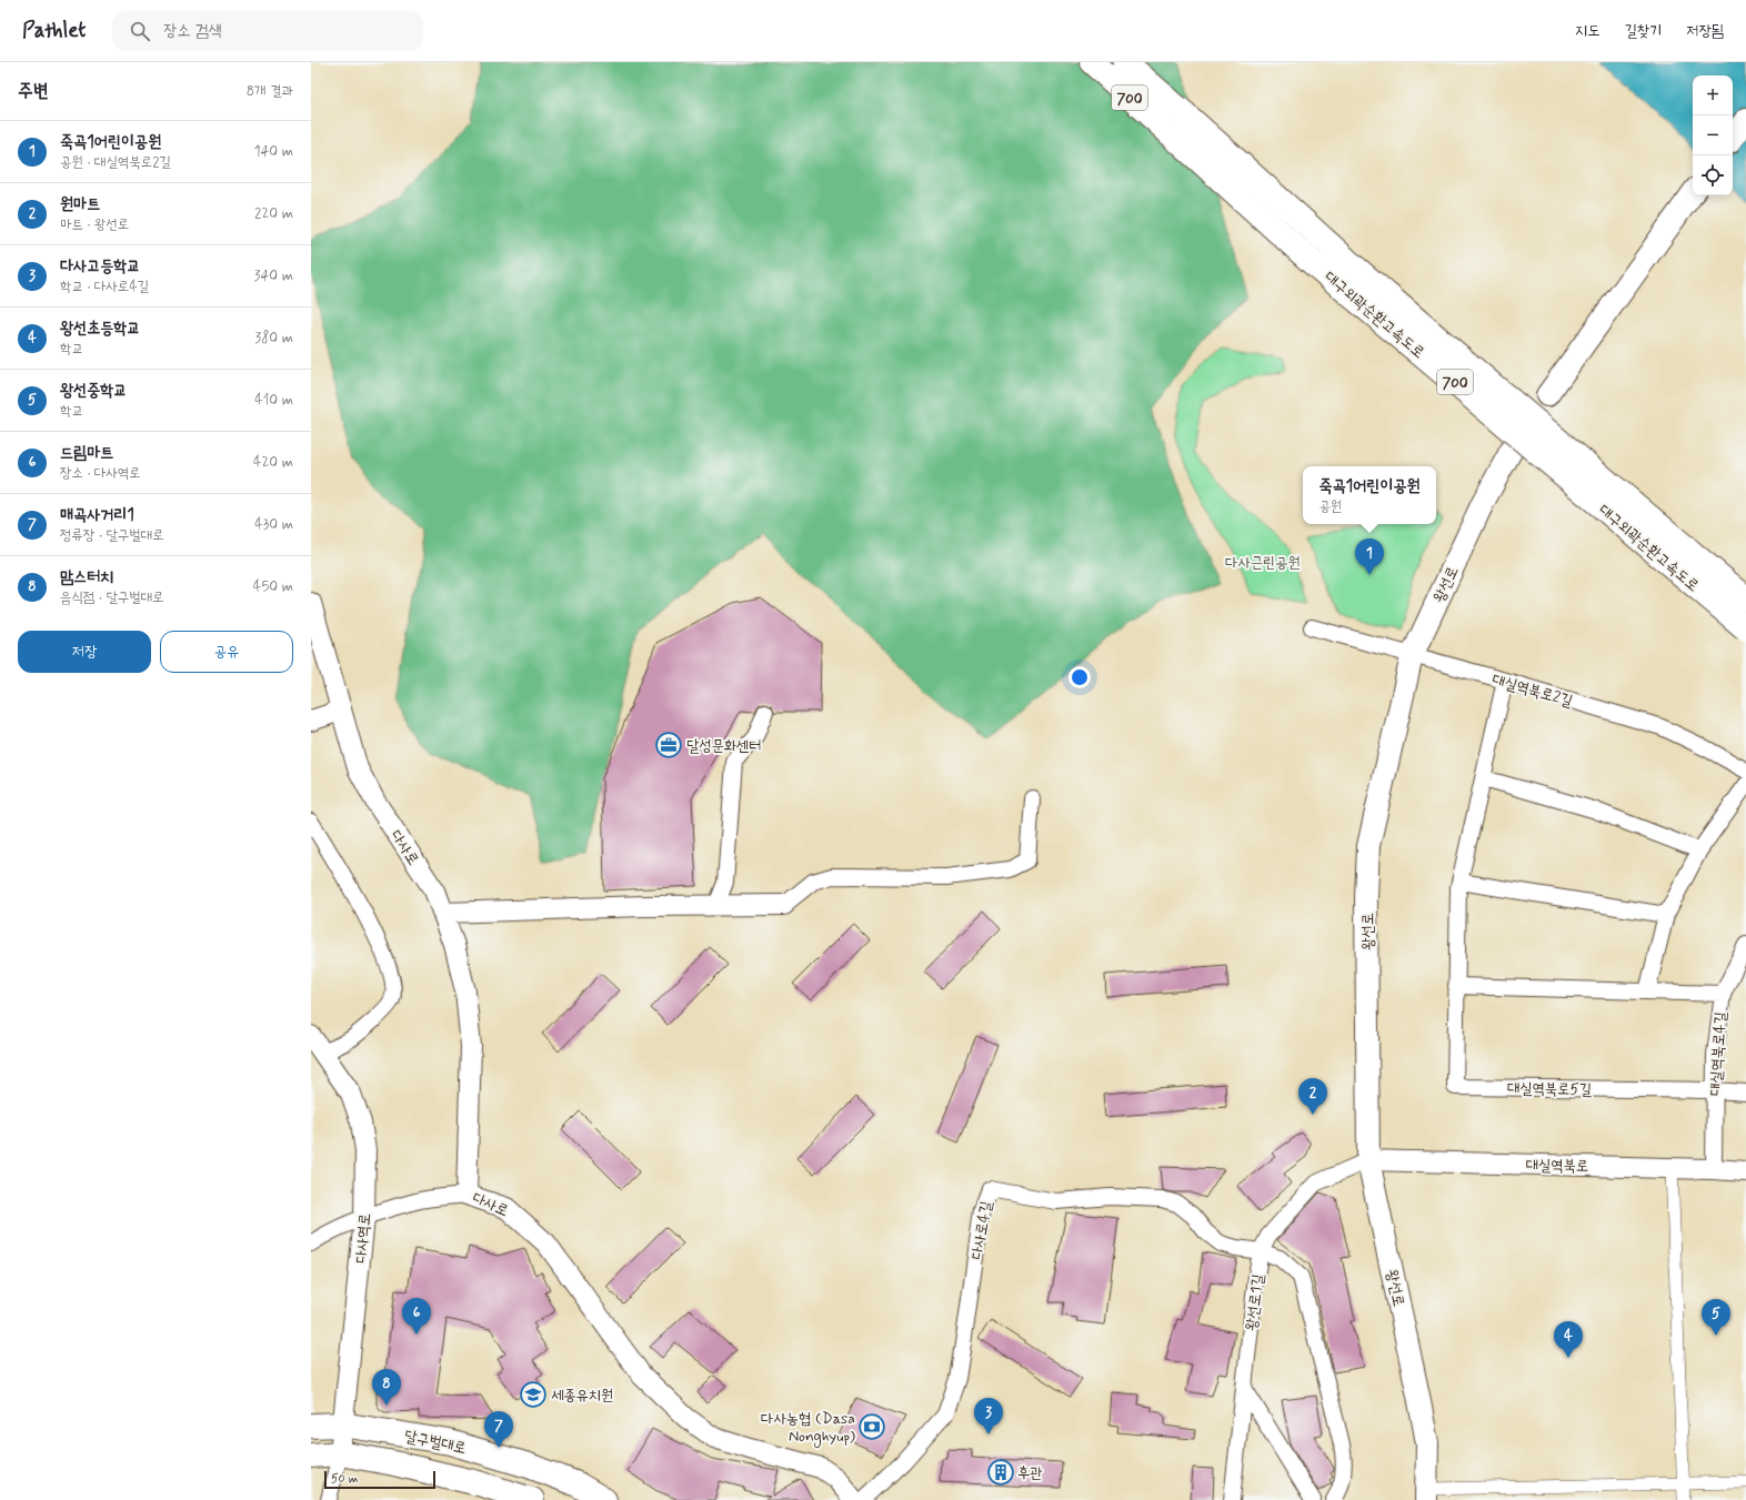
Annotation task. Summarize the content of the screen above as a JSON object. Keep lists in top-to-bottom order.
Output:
{
  "streets": {
    "main road": [
      "700",
      "대구외곽순환고속도로",
      "왕선로",
      "달구벌대로"
    ],
    "street": [
      "대실역북로2길",
      "다사로",
      "대실역북로4길",
      "대실역북로5길",
      "대실역북로",
      "다사로4길",
      "다사역로",
      "왕선로1길"
    ]
  },
  "crossings": [
    ["왕선로", "대실역북로2길"],
    ["왕선로", "대실역북로"],
    ["왕선로", "왕선로1길"],
    ["대실역북로2길", "대실역북로5길"],
    ["대실역북로4길", "대실역북로5길"],
    ["대실역북로4길", "대실역북로"],
    ["대실역북로", "왕선로1길"],
    ["다사로4길", "왕선로1길"],
    ["다사역로", "달구벌대로"]
  ],
  "parks": ["다사근린공원"],
  "places": {
    "office": ["달성문화센터"],
    "school or university": ["세종유치원"],
    "bank": ["다사농협 (Dasa Nonghyup)"],
    "building": ["후관"]
  },
  "scale_bar": "50 m",
  "page": {
    "header": "Pathlet",
    "search": "장소 검색",
    "nav": ["지도", "길찾기", "저장됨"],
    "heading": ["주변", "8개 결과"],
    "map_buttons": ["+", "−"],
    "list": [
      {
        "mark": "1",
        "name": "죽곡1어린이공원",
        "note": "공원 · 대실역북로2길",
        "value": "140 m"
      },
      {
        "mark": "2",
        "name": "원마트",
        "note": "마트 · 왕선로",
        "value": "220 m"
      },
      {
        "mark": "3",
        "name": "다사고등학교",
        "note": "학교 · 다사로4길",
        "value": "340 m"
      },
      {
        "mark": "4",
        "name": "왕선초등학교",
        "note": "학교",
        "value": "380 m"
      },
      {
        "mark": "5",
        "name": "왕선중학교",
        "note": "학교",
        "value": "410 m"
      },
      {
        "mark": "6",
        "name": "드림마트",
        "note": "장소 · 다사역로",
        "value": "420 m"
      },
      {
        "mark": "7",
        "name": "매곡사거리1",
        "note": "정류장 · 달구벌대로",
        "value": "430 m"
      },
      {
        "mark": "8",
        "name": "맘스터치",
        "note": "음식점 · 달구벌대로",
        "value": "450 m"
      }
    ],
    "popup": ["죽곡1어린이공원", "공원"],
    "pins": [
      "1",
      "2",
      "6",
      "5",
      "4",
      "8",
      "3",
      "7"
    ],
    "buttons": ["저장", "공유"],
    "scale": "50 m"
  }
}
